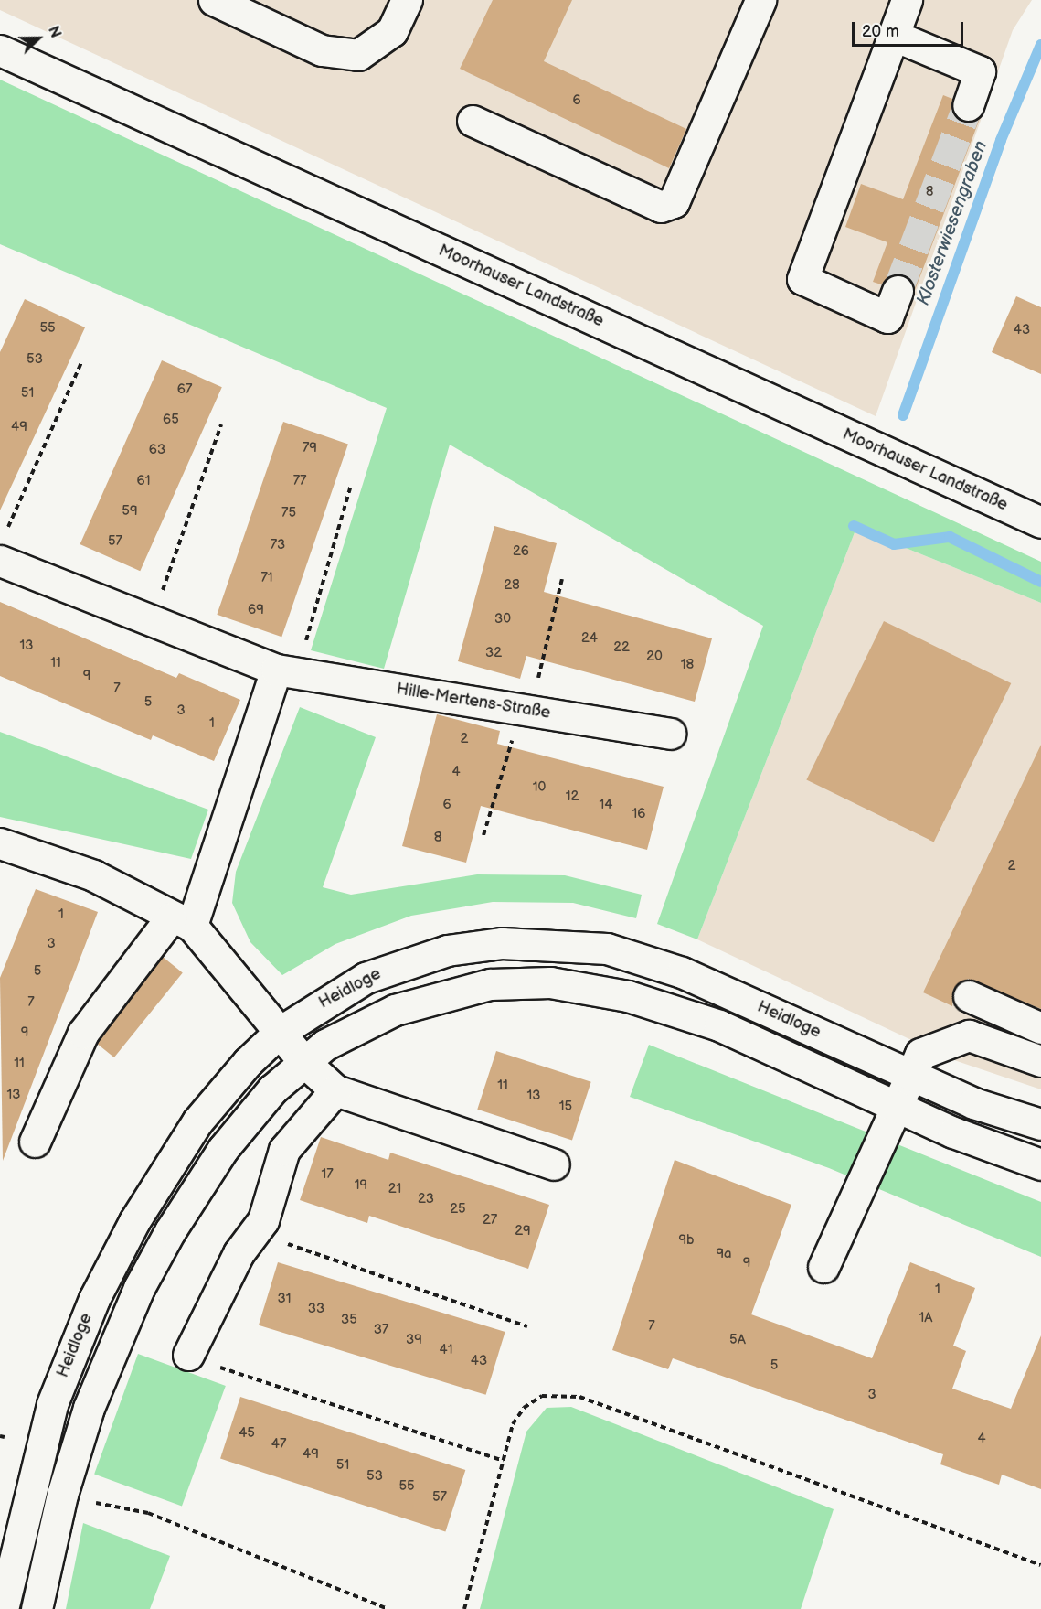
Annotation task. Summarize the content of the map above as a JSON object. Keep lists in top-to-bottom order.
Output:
{
  "streets": {
    "street": ["Moorhauser Landstraße", "Hille-Mertens-Straße", "Heidloge"]
  },
  "water": ["Klosterwiesengraben"],
  "house_numbers": [
    "6",
    "8",
    "55",
    "43",
    "53",
    "67",
    "51",
    "65",
    "49",
    "79",
    "63",
    "61",
    "77",
    "59",
    "75",
    "57",
    "73",
    "26",
    "71",
    "28",
    "69",
    "30",
    "24",
    "13",
    "22",
    "32",
    "20",
    "11",
    "18",
    "9",
    "7",
    "5",
    "3",
    "1",
    "2",
    "4",
    "10",
    "12",
    "6",
    "14",
    "16",
    "8",
    "2",
    "1",
    "3",
    "5",
    "7",
    "9",
    "11",
    "11",
    "13",
    "13",
    "15",
    "17",
    "19",
    "21",
    "23",
    "25",
    "27",
    "29",
    "9b",
    "9a",
    "9",
    "1",
    "31",
    "33",
    "1A",
    "35",
    "7",
    "37",
    "39",
    "5A",
    "41",
    "43",
    "5",
    "3",
    "45",
    "4",
    "47",
    "49",
    "51",
    "53",
    "55",
    "57"
  ],
  "scale_bar": "20 m",
  "north": "right"
}
